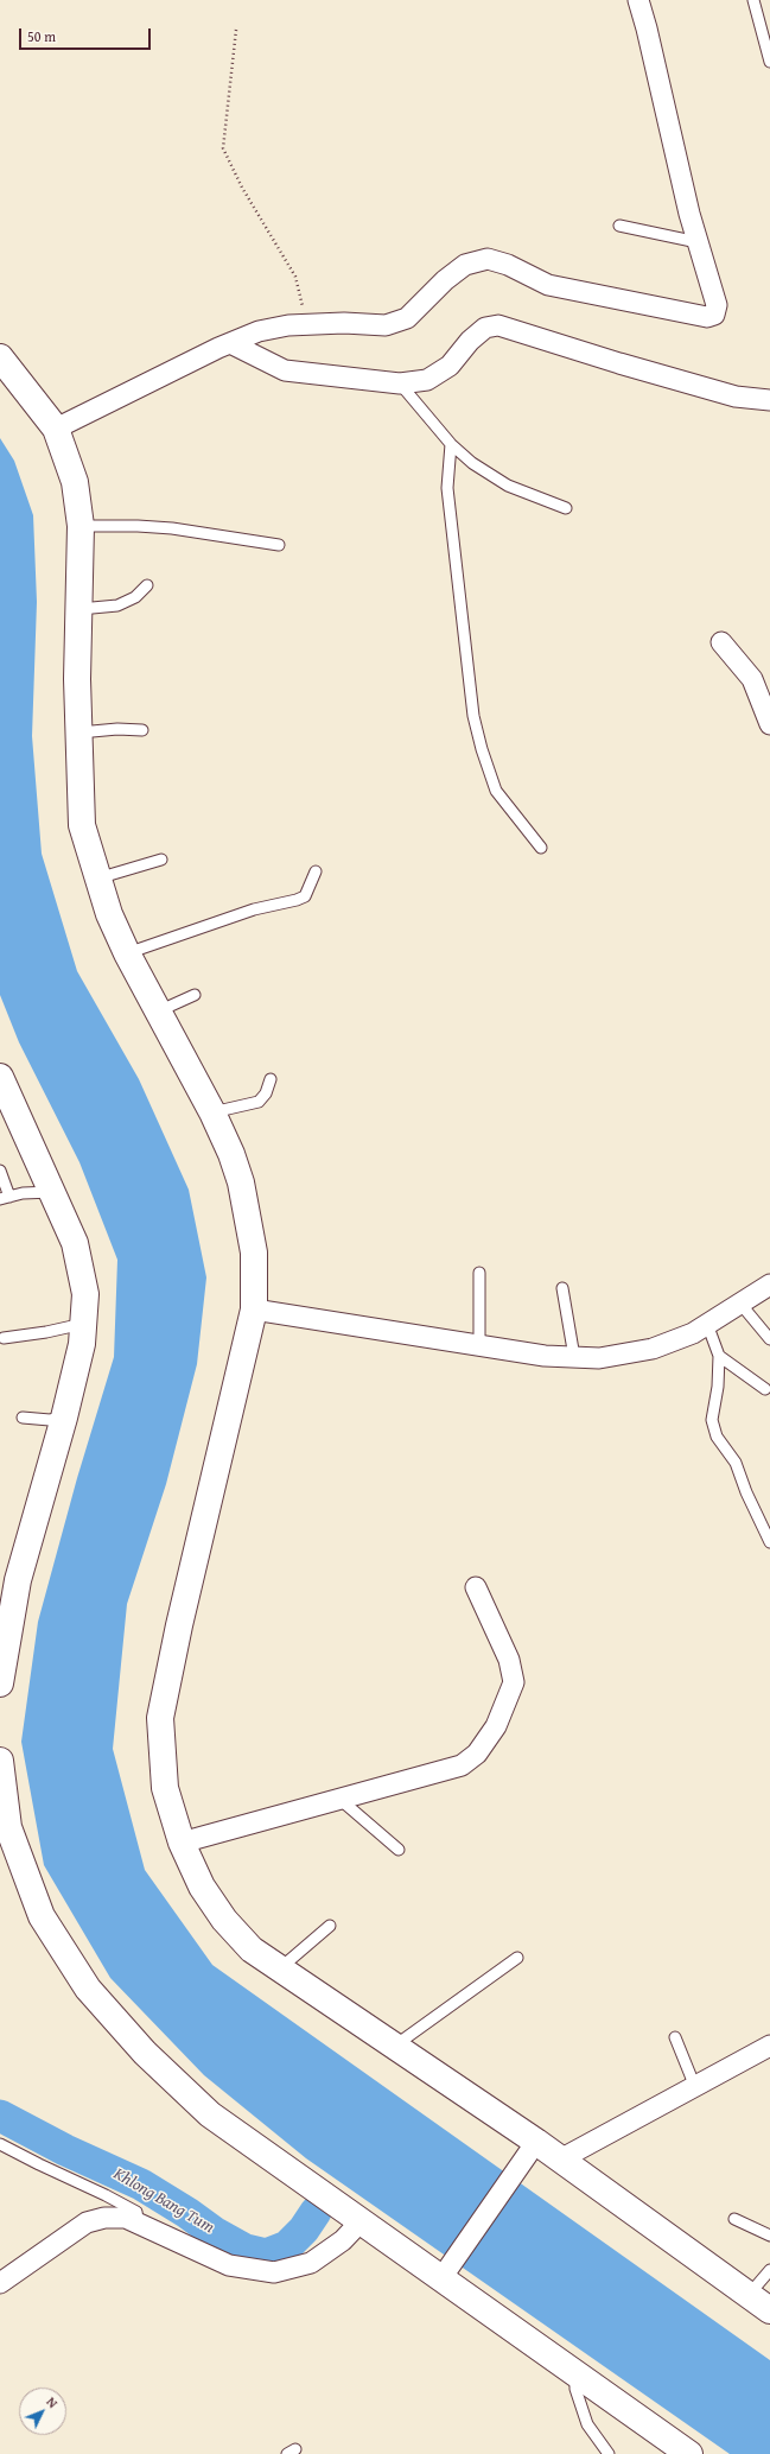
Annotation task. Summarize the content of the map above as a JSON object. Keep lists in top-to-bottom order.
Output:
{
  "water": ["Khlong Bang Tum"],
  "scale_bar": "50 m",
  "north": "top right"
}
